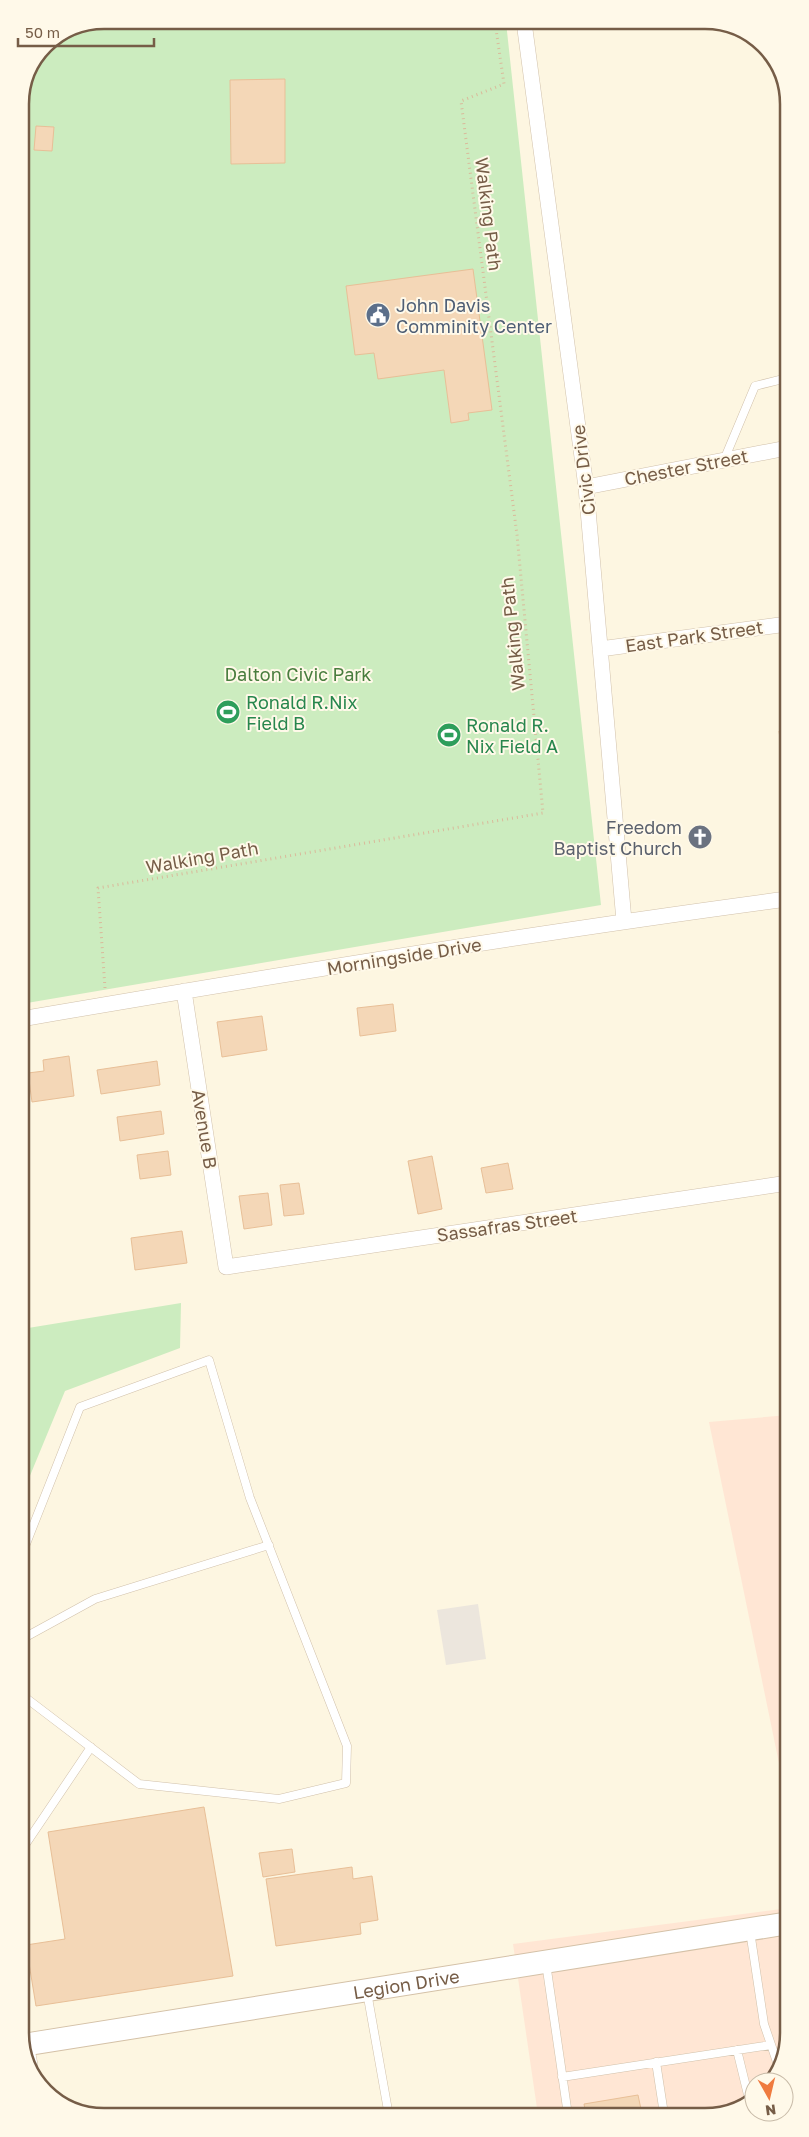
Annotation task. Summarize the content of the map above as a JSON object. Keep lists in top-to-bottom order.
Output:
{
  "streets": {
    "street": [
      "Chester Street",
      "Civic Drive",
      "East Park Street",
      "Morningside Drive",
      "Avenue B",
      "Sassafras Street",
      "Legion Drive"
    ],
    "path": ["Walking Path"]
  },
  "crossings": [
    ["Chester Street", "Civic Drive"],
    ["Civic Drive", "East Park Street"],
    ["Civic Drive", "Morningside Drive"],
    ["Morningside Drive", "Avenue B"],
    ["Avenue B", "Sassafras Street"]
  ],
  "parks": ["Dalton Civic Park"],
  "places": {
    "public building": ["John Davis Comminity Center"],
    "sports": ["Ronald R.Nix Field B", "Ronald R. Nix Field A"],
    "church": ["Freedom Baptist Church"]
  },
  "scale_bar": "50 m",
  "north": "bottom"
}
